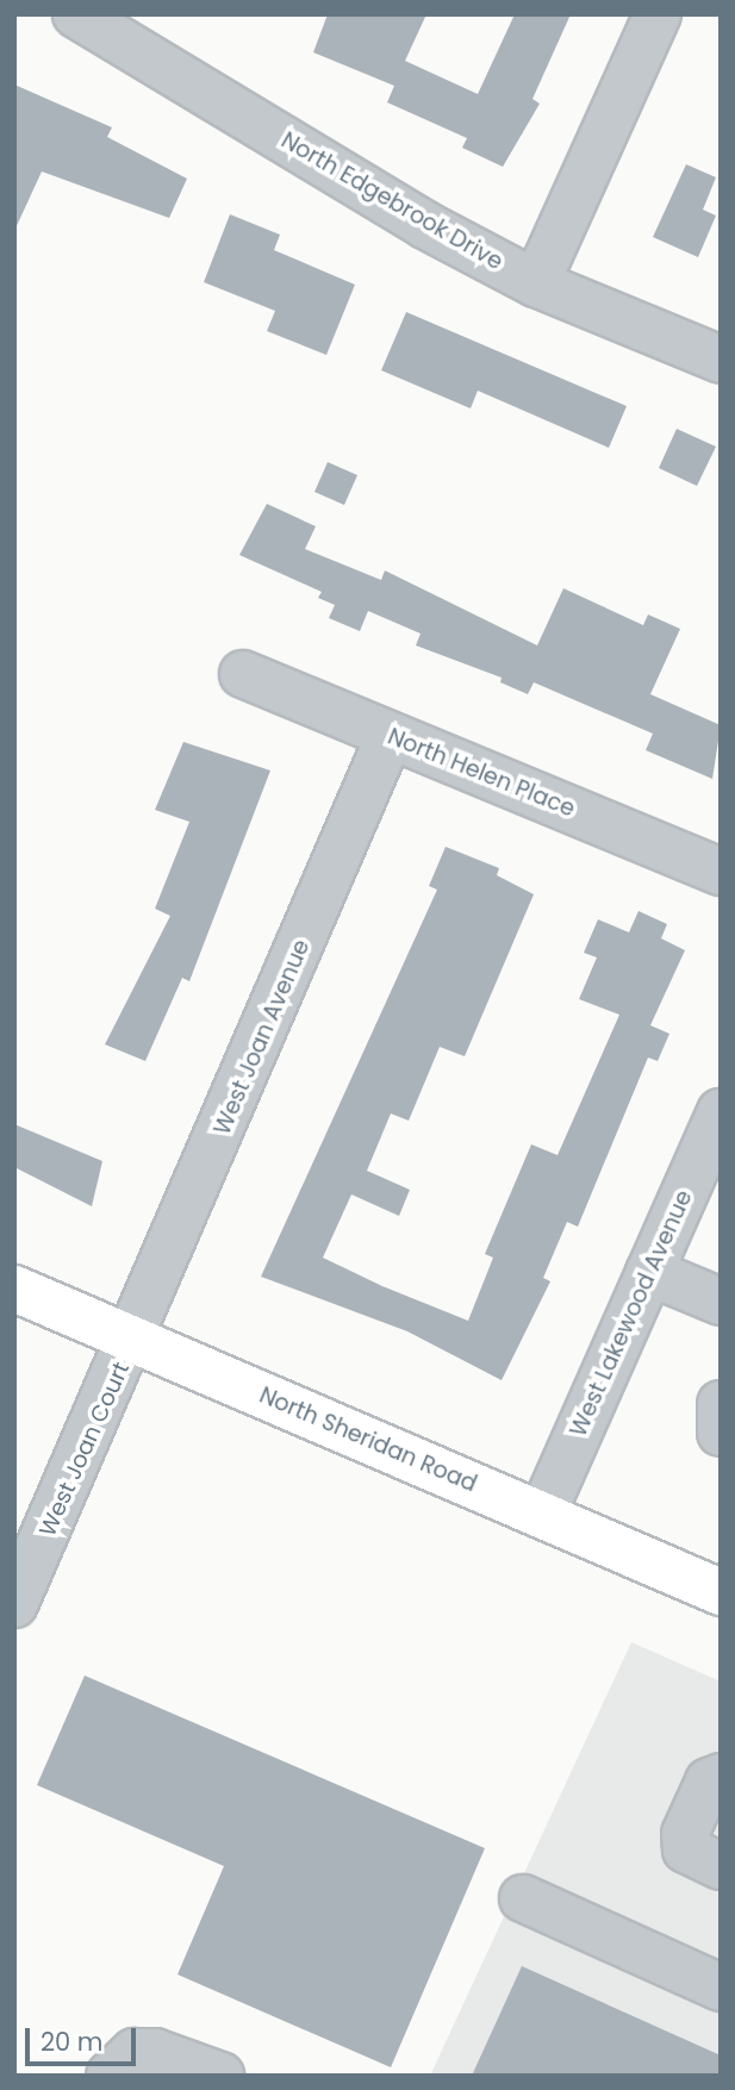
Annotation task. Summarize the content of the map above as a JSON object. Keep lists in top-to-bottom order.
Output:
{
  "streets": {
    "main road": ["North Sheridan Road"],
    "street": [
      "North Edgebrook Drive",
      "North Helen Place",
      "West Joan Avenue",
      "West Lakewood Avenue",
      "West Joan Court"
    ]
  },
  "crossings": [
    ["North Helen Place", "West Joan Avenue"],
    ["West Joan Avenue", "North Sheridan Road"],
    ["West Joan Avenue", "West Joan Court"],
    ["West Lakewood Avenue", "North Sheridan Road"],
    ["North Sheridan Road", "West Joan Court"]
  ],
  "scale_bar": "20 m"
}
